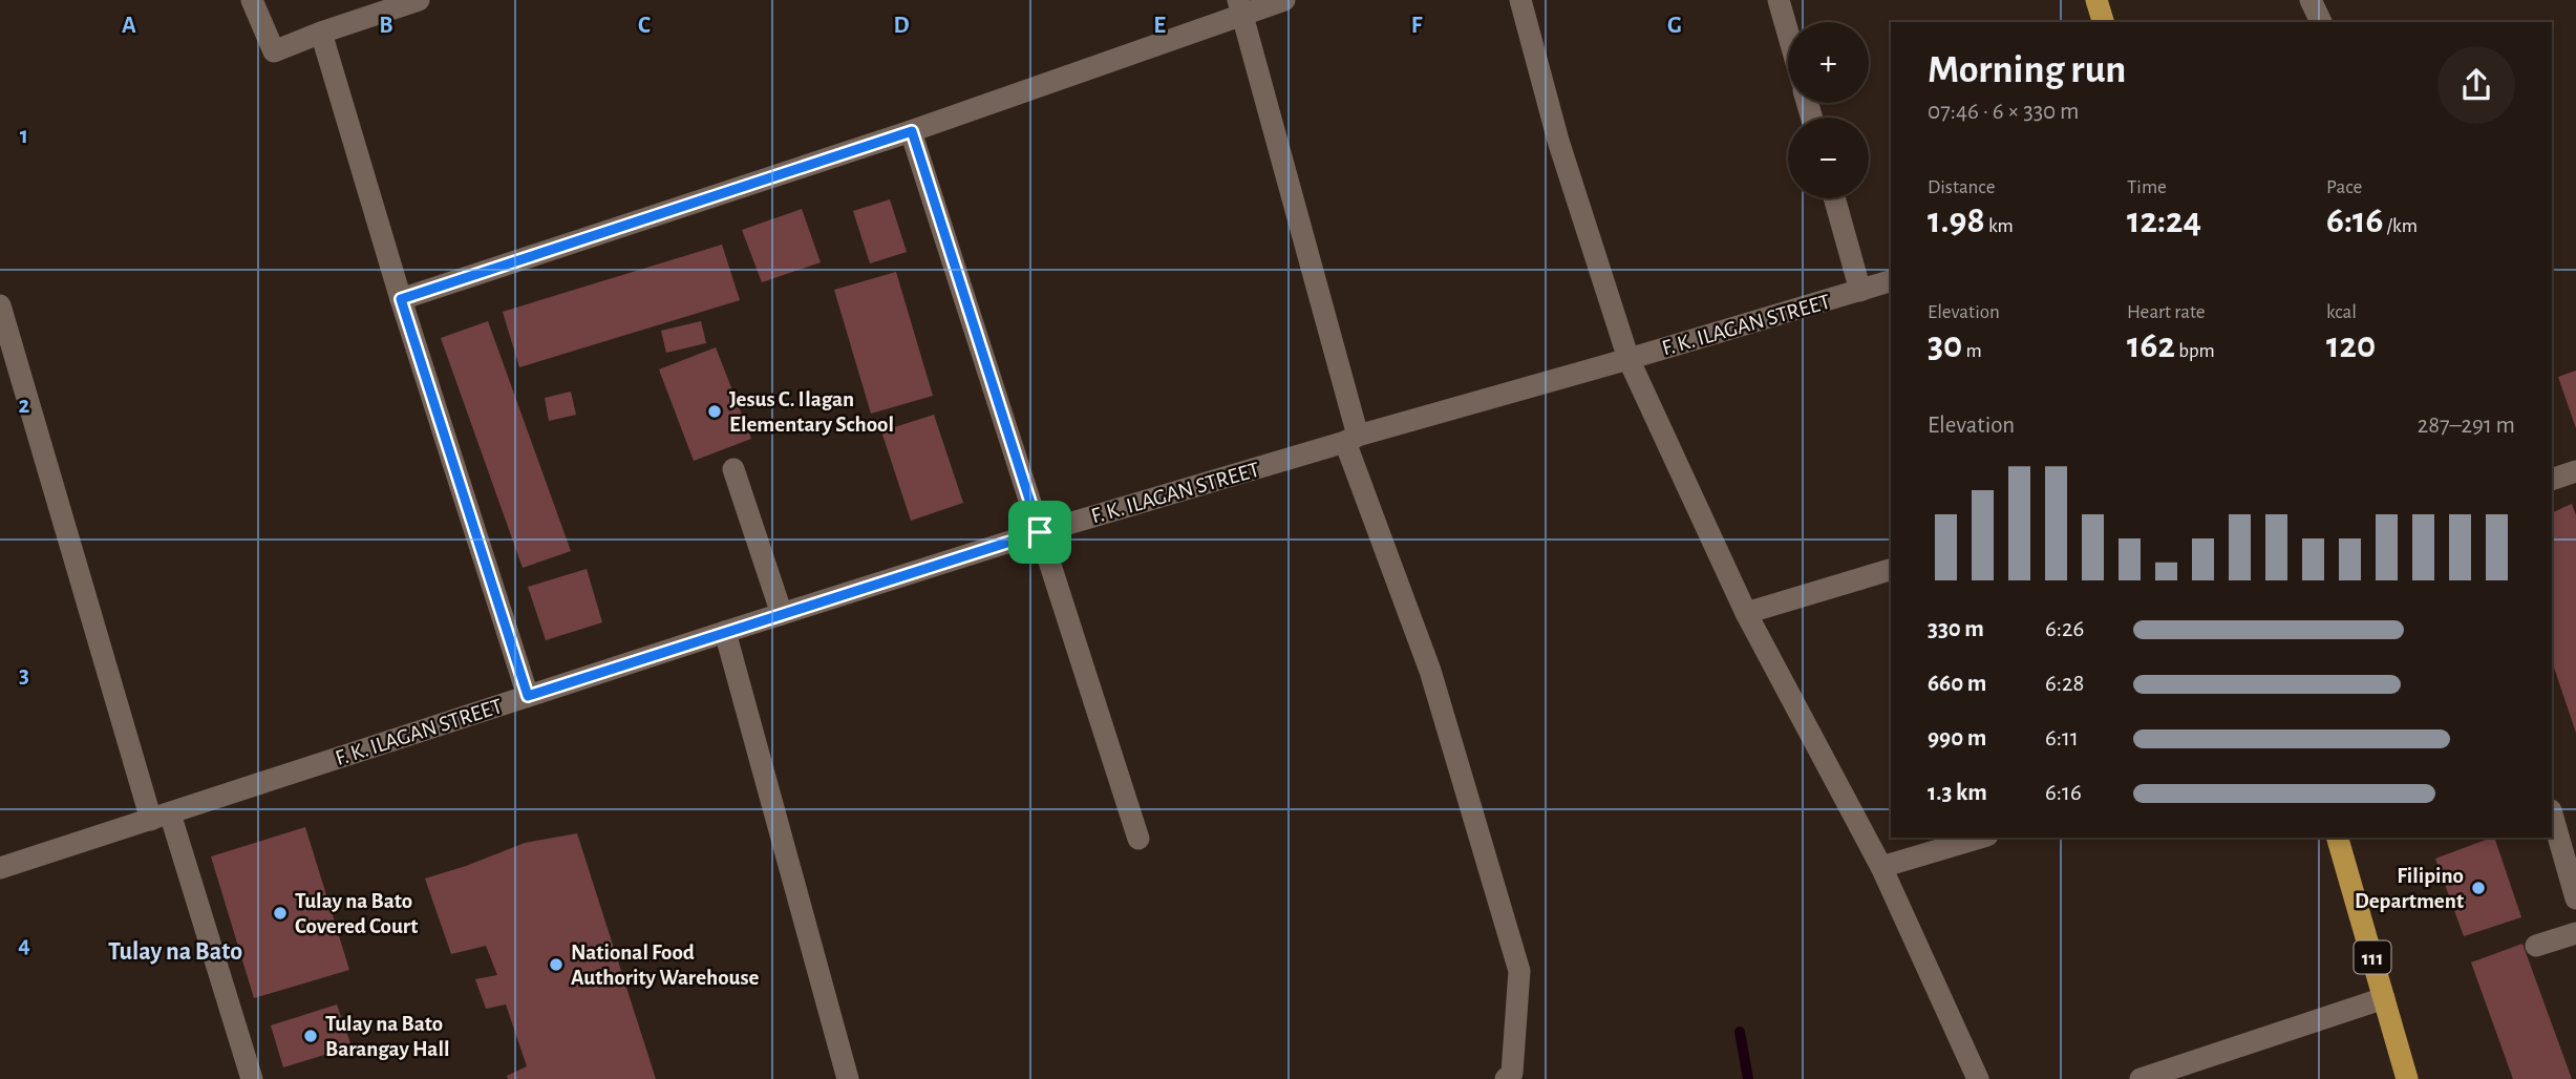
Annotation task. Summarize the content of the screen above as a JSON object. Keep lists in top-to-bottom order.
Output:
{
  "streets": {
    "main road": ["111"],
    "street": ["F. K. ILAGAN STREET"]
  },
  "districts": ["Tulay na Bato"],
  "places": [
    "Jesus C. Ilagan Elementary School",
    "Filipino Department",
    "Tulay na Bato Covered Court",
    "National Food Authority Warehouse",
    "Tulay na Bato Barangay Hall"
  ],
  "page": {
    "map_buttons": ["+", "−"],
    "heading": ["Morning run", "07:46 · 6 × 330 m"],
    "stats": [
      ["Distance", "1.98 km"],
      ["Time", "12:24"],
      ["Pace", "6:16 /km"],
      ["Elevation", "30 m"],
      ["Heart rate", "162 bpm"],
      ["kcal", "120"]
    ],
    "chart": ["Elevation", "287–291 m"],
    "list": [
      {
        "name": "330 m",
        "note": "6:26"
      },
      {
        "name": "660 m",
        "note": "6:28"
      },
      {
        "name": "990 m",
        "note": "6:11"
      },
      {
        "name": "1.3 km",
        "note": "6:16"
      }
    ]
  },
  "grid": {
    "columns": [
      "A",
      "B",
      "C",
      "D",
      "E",
      "F",
      "G"
    ],
    "rows": [
      "1",
      "2",
      "3",
      "4"
    ]
  }
}
